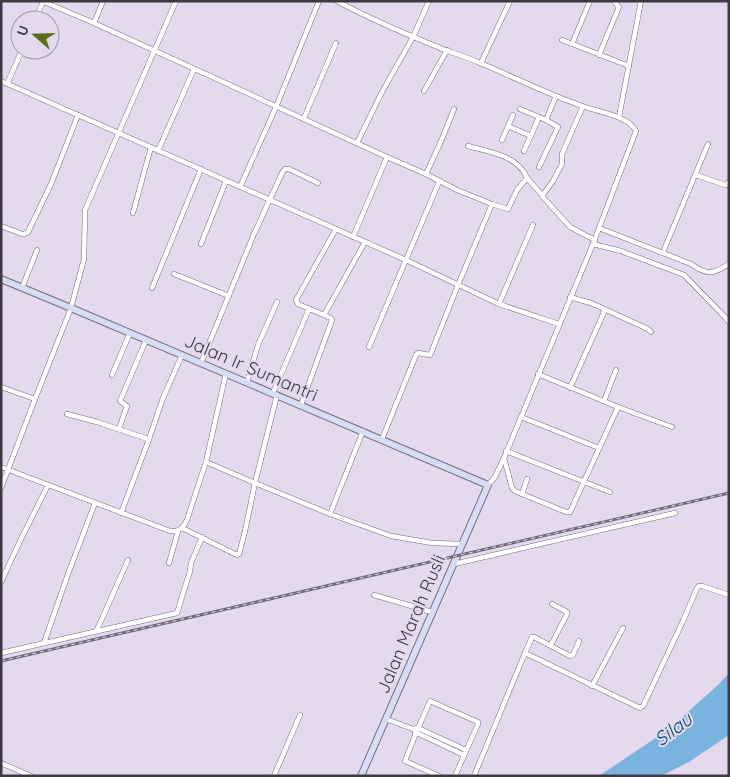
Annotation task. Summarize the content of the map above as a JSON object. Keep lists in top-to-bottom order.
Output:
{
  "streets": {
    "main road": ["Jalan Ir Sumantri", "Jalan Marah Rusli"]
  },
  "crossings": [
    ["Jalan Ir Sumantri", "Jalan Marah Rusli"]
  ],
  "water": ["Silau"],
  "north": "left"
}
